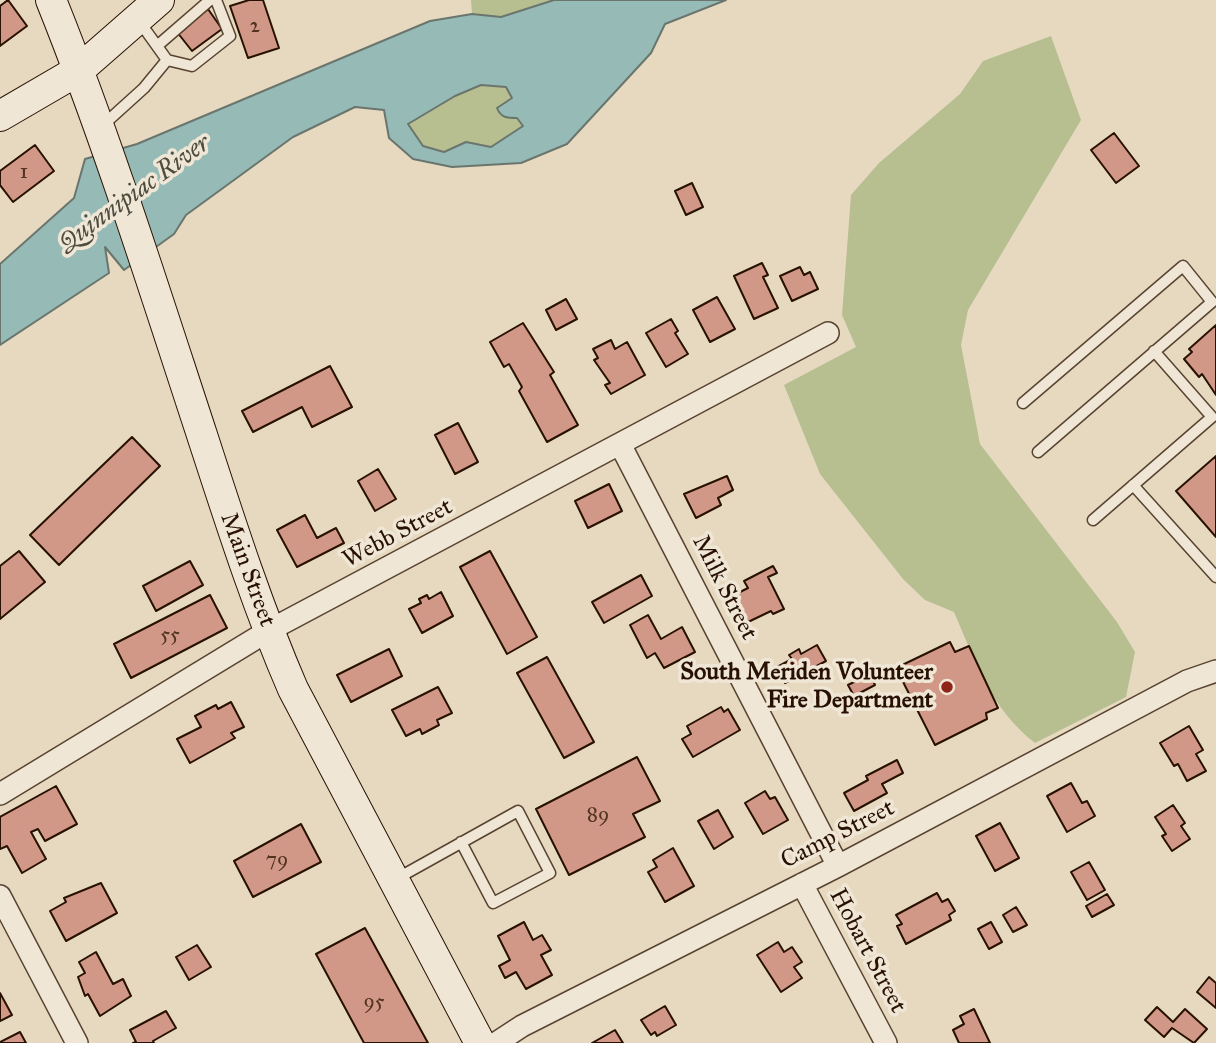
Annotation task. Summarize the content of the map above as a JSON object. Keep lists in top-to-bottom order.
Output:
{
  "streets": {
    "main road": ["Main Street"],
    "street": [
      "Webb Street",
      "Milk Street",
      "Camp Street",
      "Hobart Street"
    ]
  },
  "crossings": [
    ["Webb Street", "Main Street"],
    ["Webb Street", "Milk Street"],
    ["Milk Street", "Camp Street"],
    ["Camp Street", "Hobart Street"]
  ],
  "water": ["Quinnipiac River"],
  "places": ["South Meriden Volunteer Fire Department"],
  "house_numbers": [
    "2",
    "1",
    "55",
    "89",
    "79",
    "95"
  ]
}
